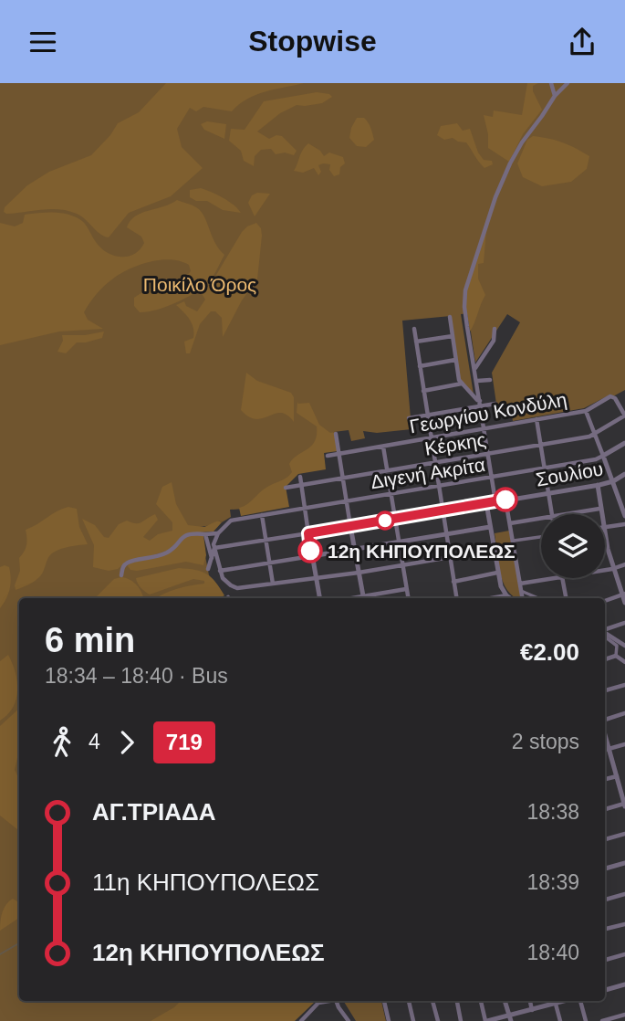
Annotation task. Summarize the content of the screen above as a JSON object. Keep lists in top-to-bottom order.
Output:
{
  "streets": {
    "street": [
      "Γεωργίου Κονδύλη",
      "Κέρκης",
      "Διγενή Ακρίτα",
      "Σουλίου"
    ]
  },
  "crossings": [
    ["Γεωργίου Κονδύλη", "Κέρκης"]
  ],
  "parks": ["Ποικίλο Όρος"],
  "places": ["12η ΚΗΠΟΥΠΟΛΕΩΣ"],
  "lines": ["bus line 719"],
  "page": {
    "header": "Stopwise",
    "heading": ["6 min", "18:34 – 18:40 · Bus", "€2.00"],
    "legs": ["4", "719", "2 stops"],
    "list": [
      {
        "name": "ΑΓ.ΤΡΙΑΔΑ",
        "value": "18:38"
      },
      {
        "name": "11η ΚΗΠΟΥΠΟΛΕΩΣ",
        "value": "18:39"
      },
      {
        "name": "12η ΚΗΠΟΥΠΟΛΕΩΣ",
        "value": "18:40"
      }
    ]
  }
}
